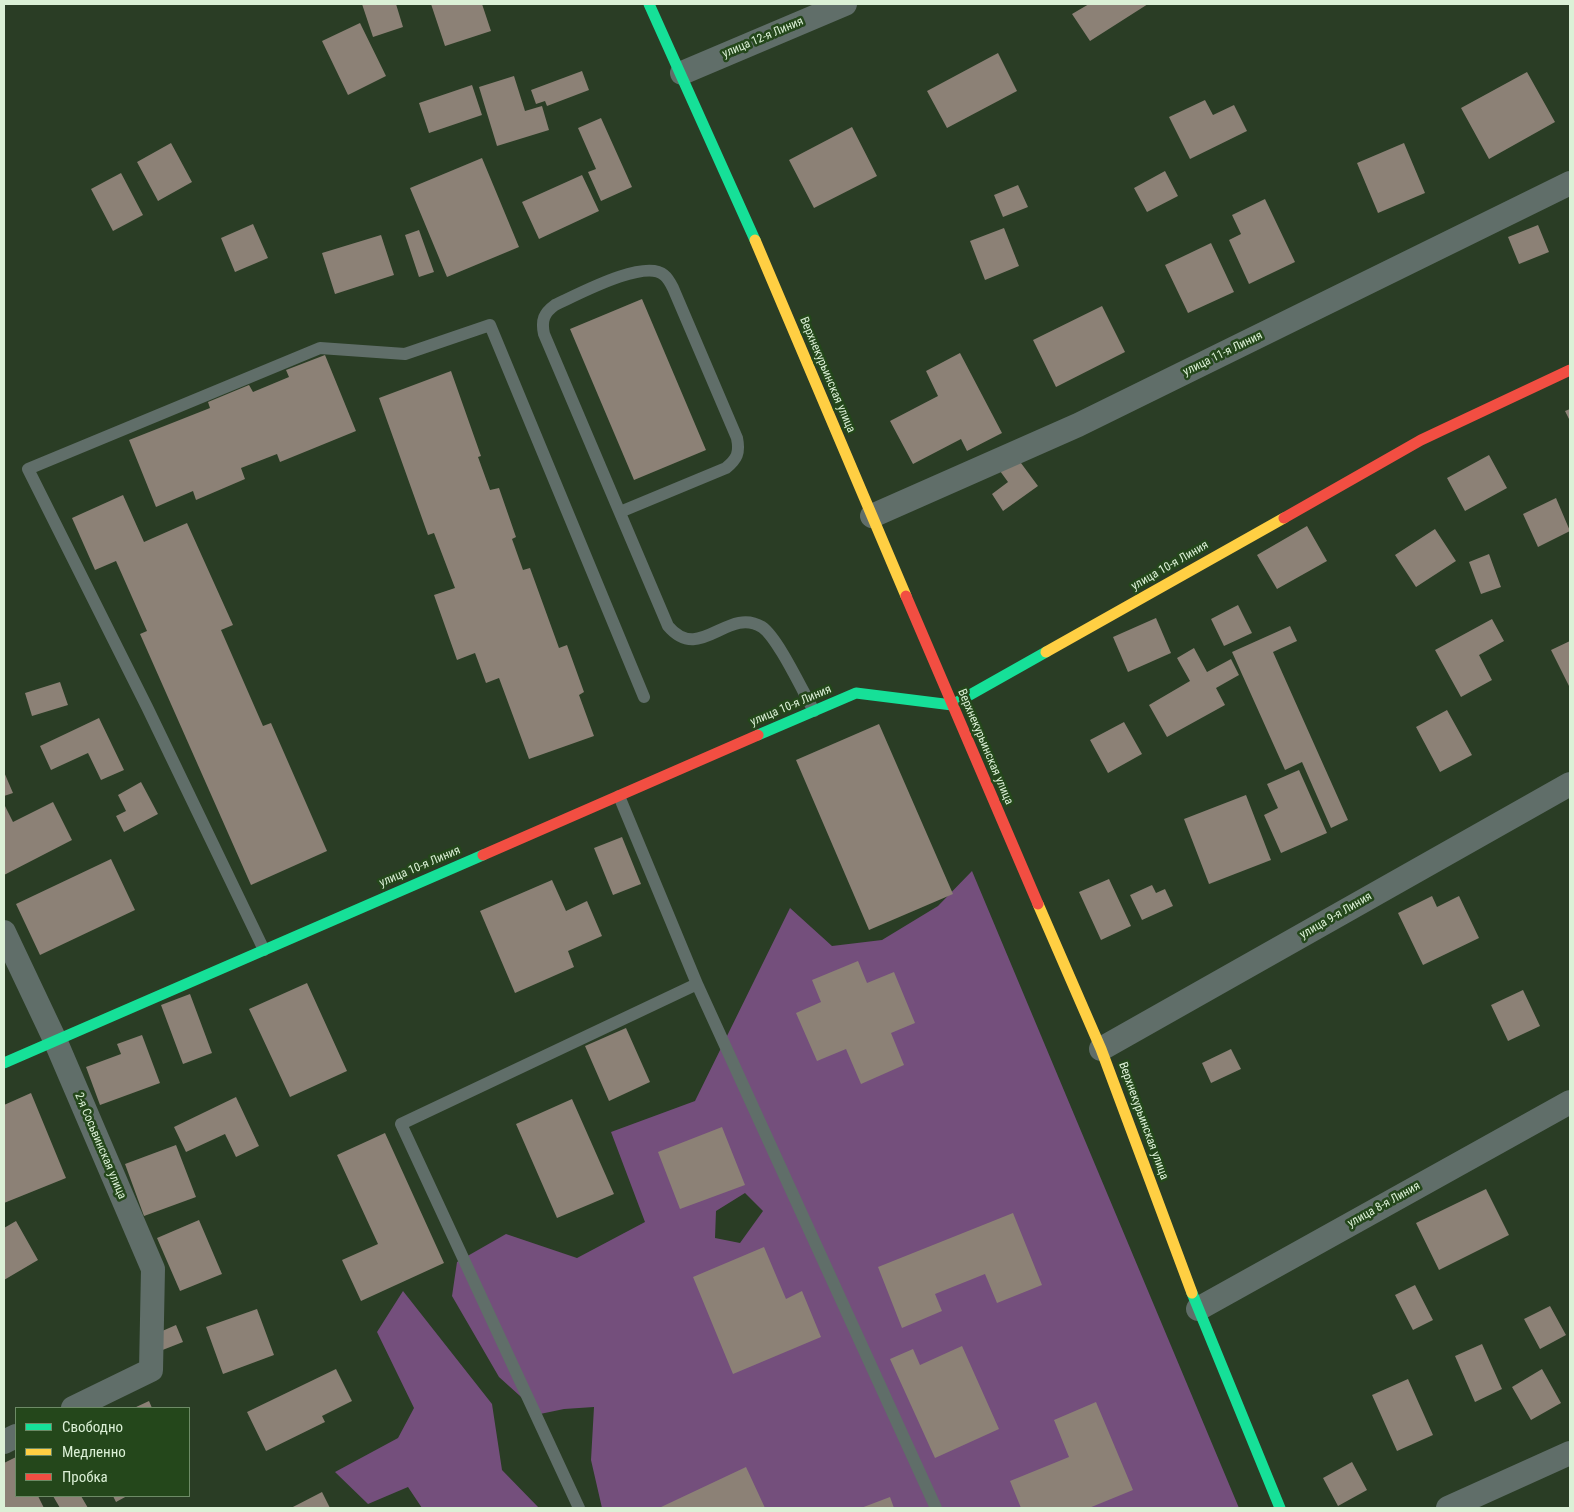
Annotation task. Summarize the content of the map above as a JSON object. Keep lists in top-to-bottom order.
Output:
{
  "streets": {
    "street": [
      "улица 12-я Линия",
      "улица 11-я Линия",
      "Верхнекурьинская улица",
      "улица 10-я Линия",
      "улица 9-я Линия",
      "2-я Сосьвинская улица",
      "улица 8-я Линия"
    ]
  },
  "crossings": [
    ["улица 12-я Линия", "Верхнекурьинская улица"],
    ["улица 11-я Линия", "Верхнекурьинская улица"],
    ["Верхнекурьинская улица", "улица 10-я Линия"],
    ["Верхнекурьинская улица", "улица 9-я Линия"],
    ["Верхнекурьинская улица", "улица 8-я Линия"],
    ["улица 10-я Линия", "2-я Сосьвинская улица"]
  ],
  "legend": ["Свободно", "Медленно", "Пробка"]
}
